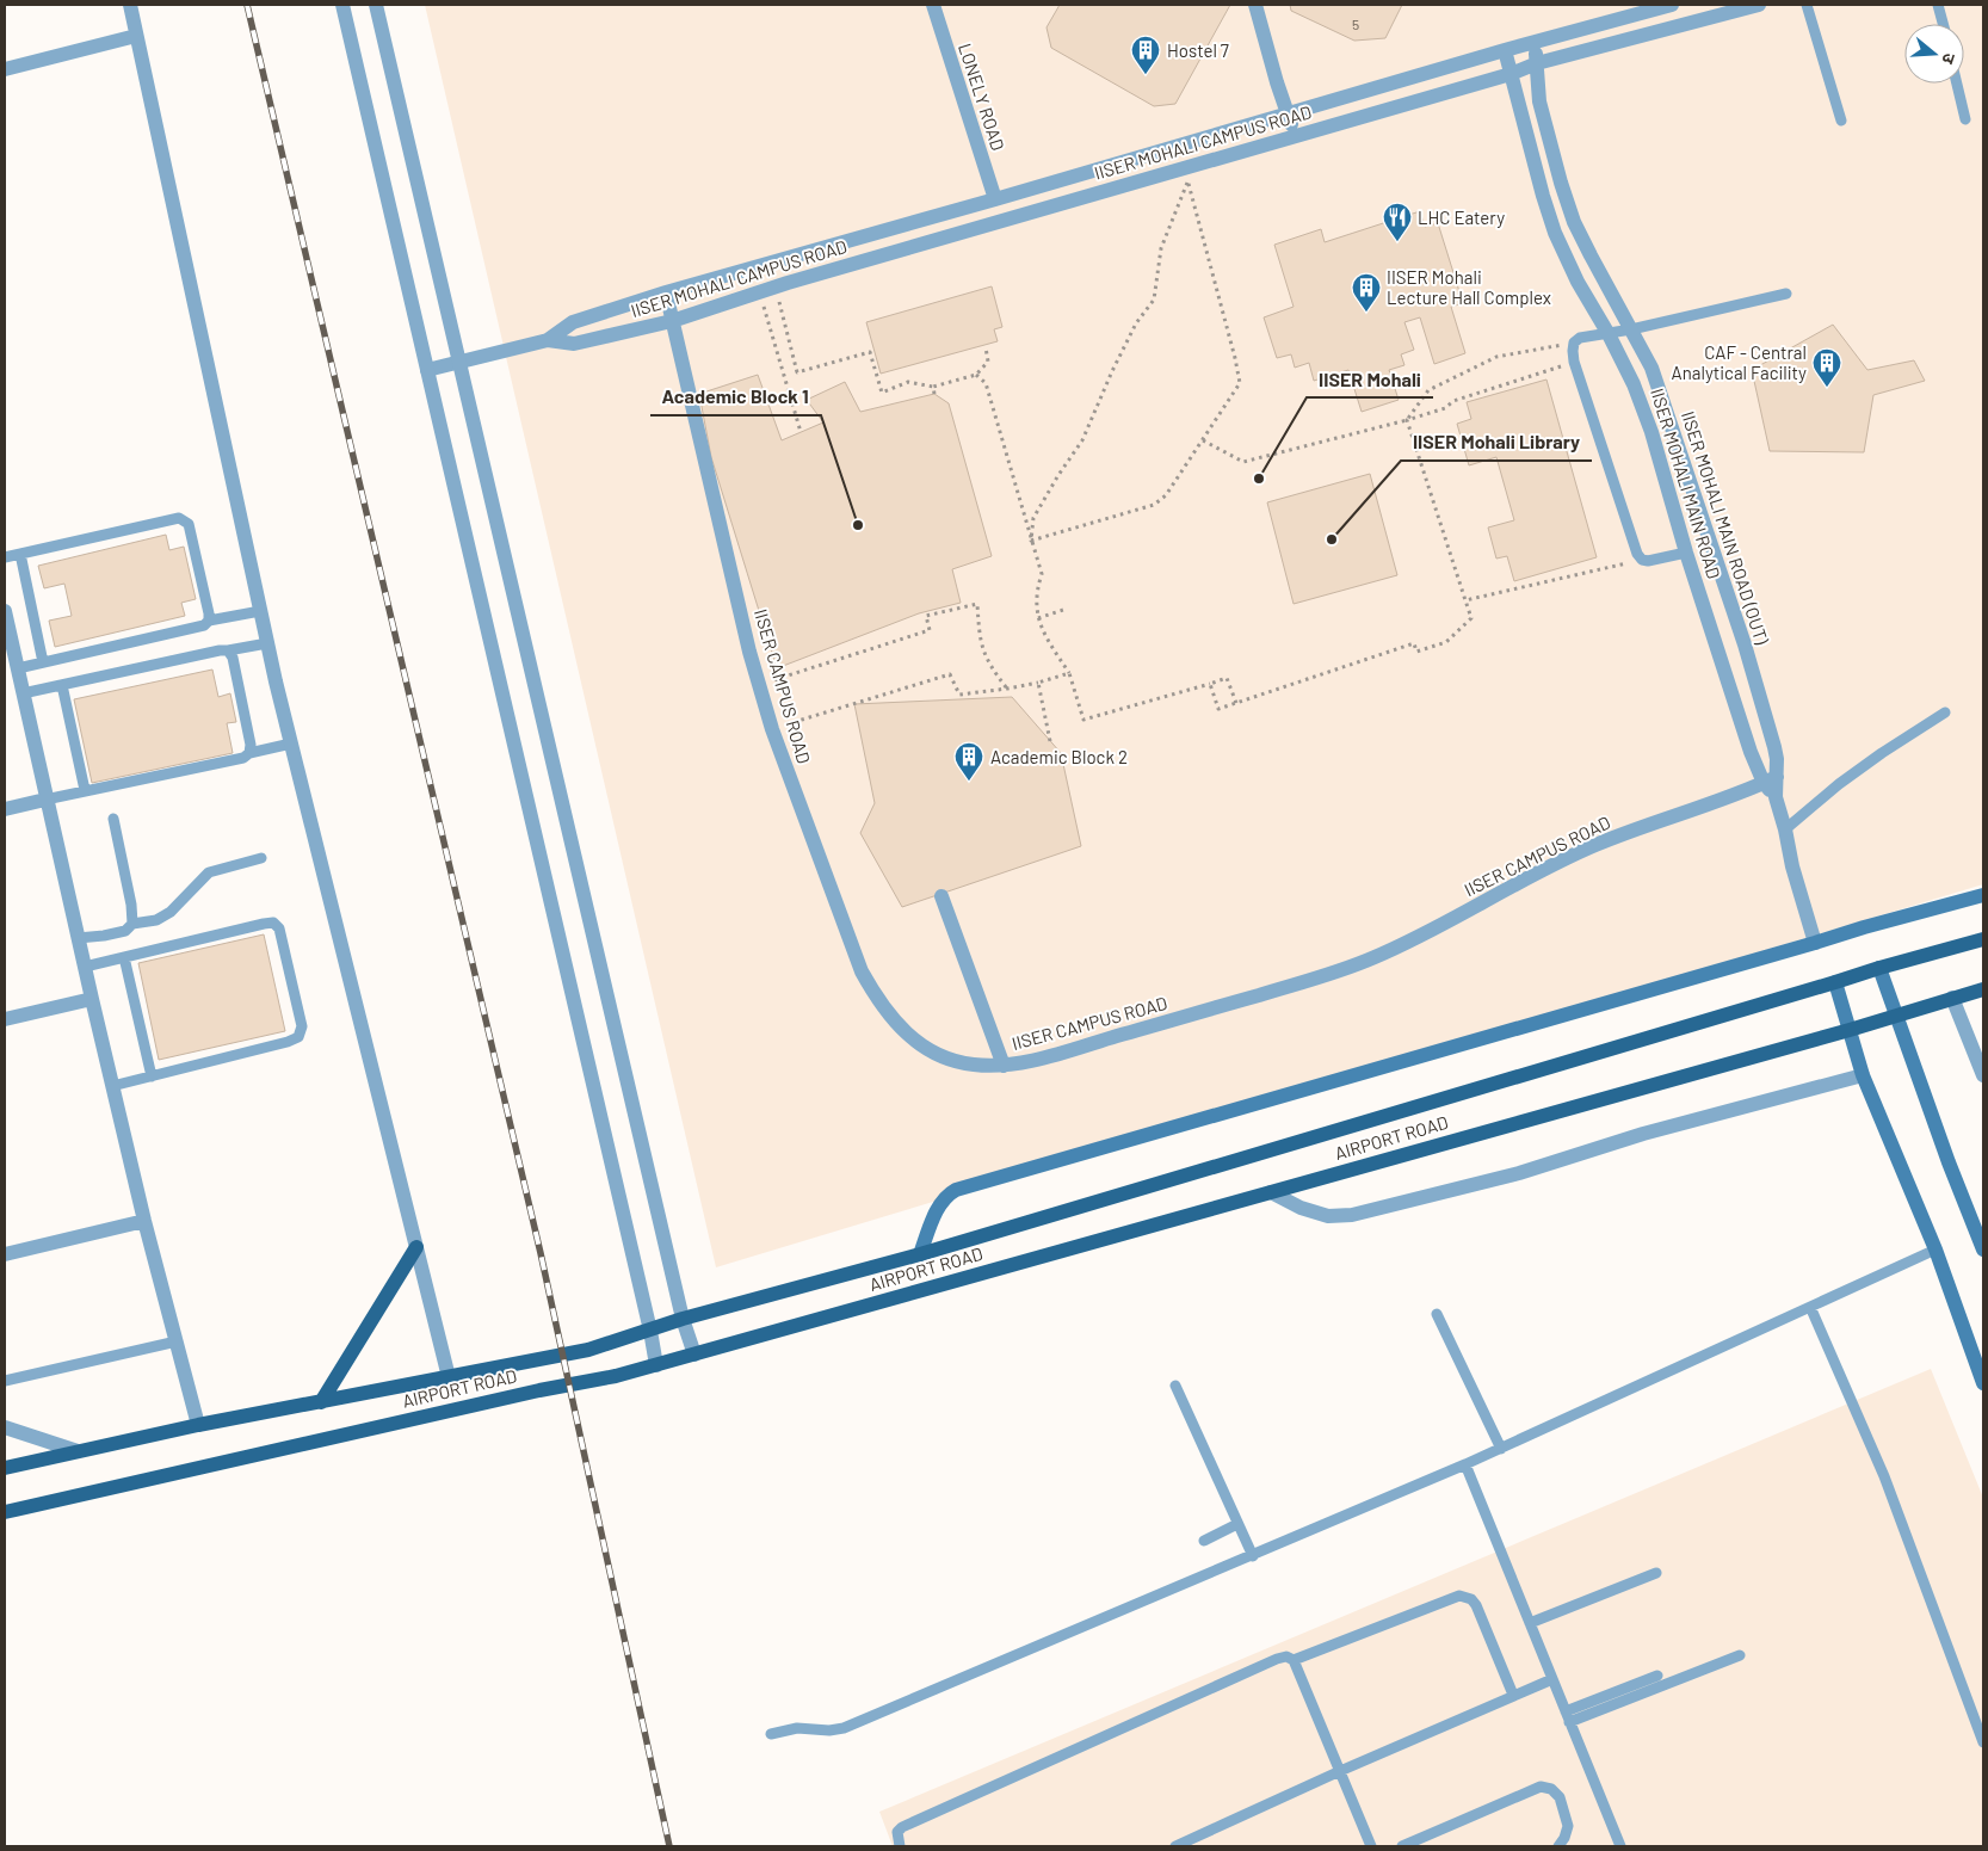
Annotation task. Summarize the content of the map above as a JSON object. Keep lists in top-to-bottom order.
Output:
{
  "streets": {
    "main road": ["AIRPORT ROAD"],
    "street": [
      "LONELY ROAD",
      "IISER MOHALI CAMPUS ROAD",
      "IISER MOHALI MAIN ROAD",
      "IISER MOHALI MAIN ROAD (OUT)",
      "IISER CAMPUS ROAD"
    ]
  },
  "crossings": [
    ["LONELY ROAD", "IISER MOHALI CAMPUS ROAD"],
    ["IISER MOHALI CAMPUS ROAD", "IISER MOHALI MAIN ROAD"],
    ["IISER MOHALI CAMPUS ROAD", "IISER MOHALI MAIN ROAD (OUT)"],
    ["IISER MOHALI CAMPUS ROAD", "IISER CAMPUS ROAD"],
    ["IISER MOHALI MAIN ROAD", "IISER MOHALI MAIN ROAD (OUT)"],
    ["IISER MOHALI MAIN ROAD", "IISER CAMPUS ROAD"],
    ["IISER MOHALI MAIN ROAD (OUT)", "IISER CAMPUS ROAD"]
  ],
  "places": {
    "building": [
      "Hostel 7",
      "IISER Mohali Lecture Hall Complex",
      "CAF - Central Analytical Facility",
      "Academic Block 2"
    ],
    "restaurant": ["LHC Eatery"],
    "other": ["IISER Mohali", "Academic Block 1", "IISER Mohali Library"]
  },
  "house_numbers": ["5"],
  "north": "right"
}
